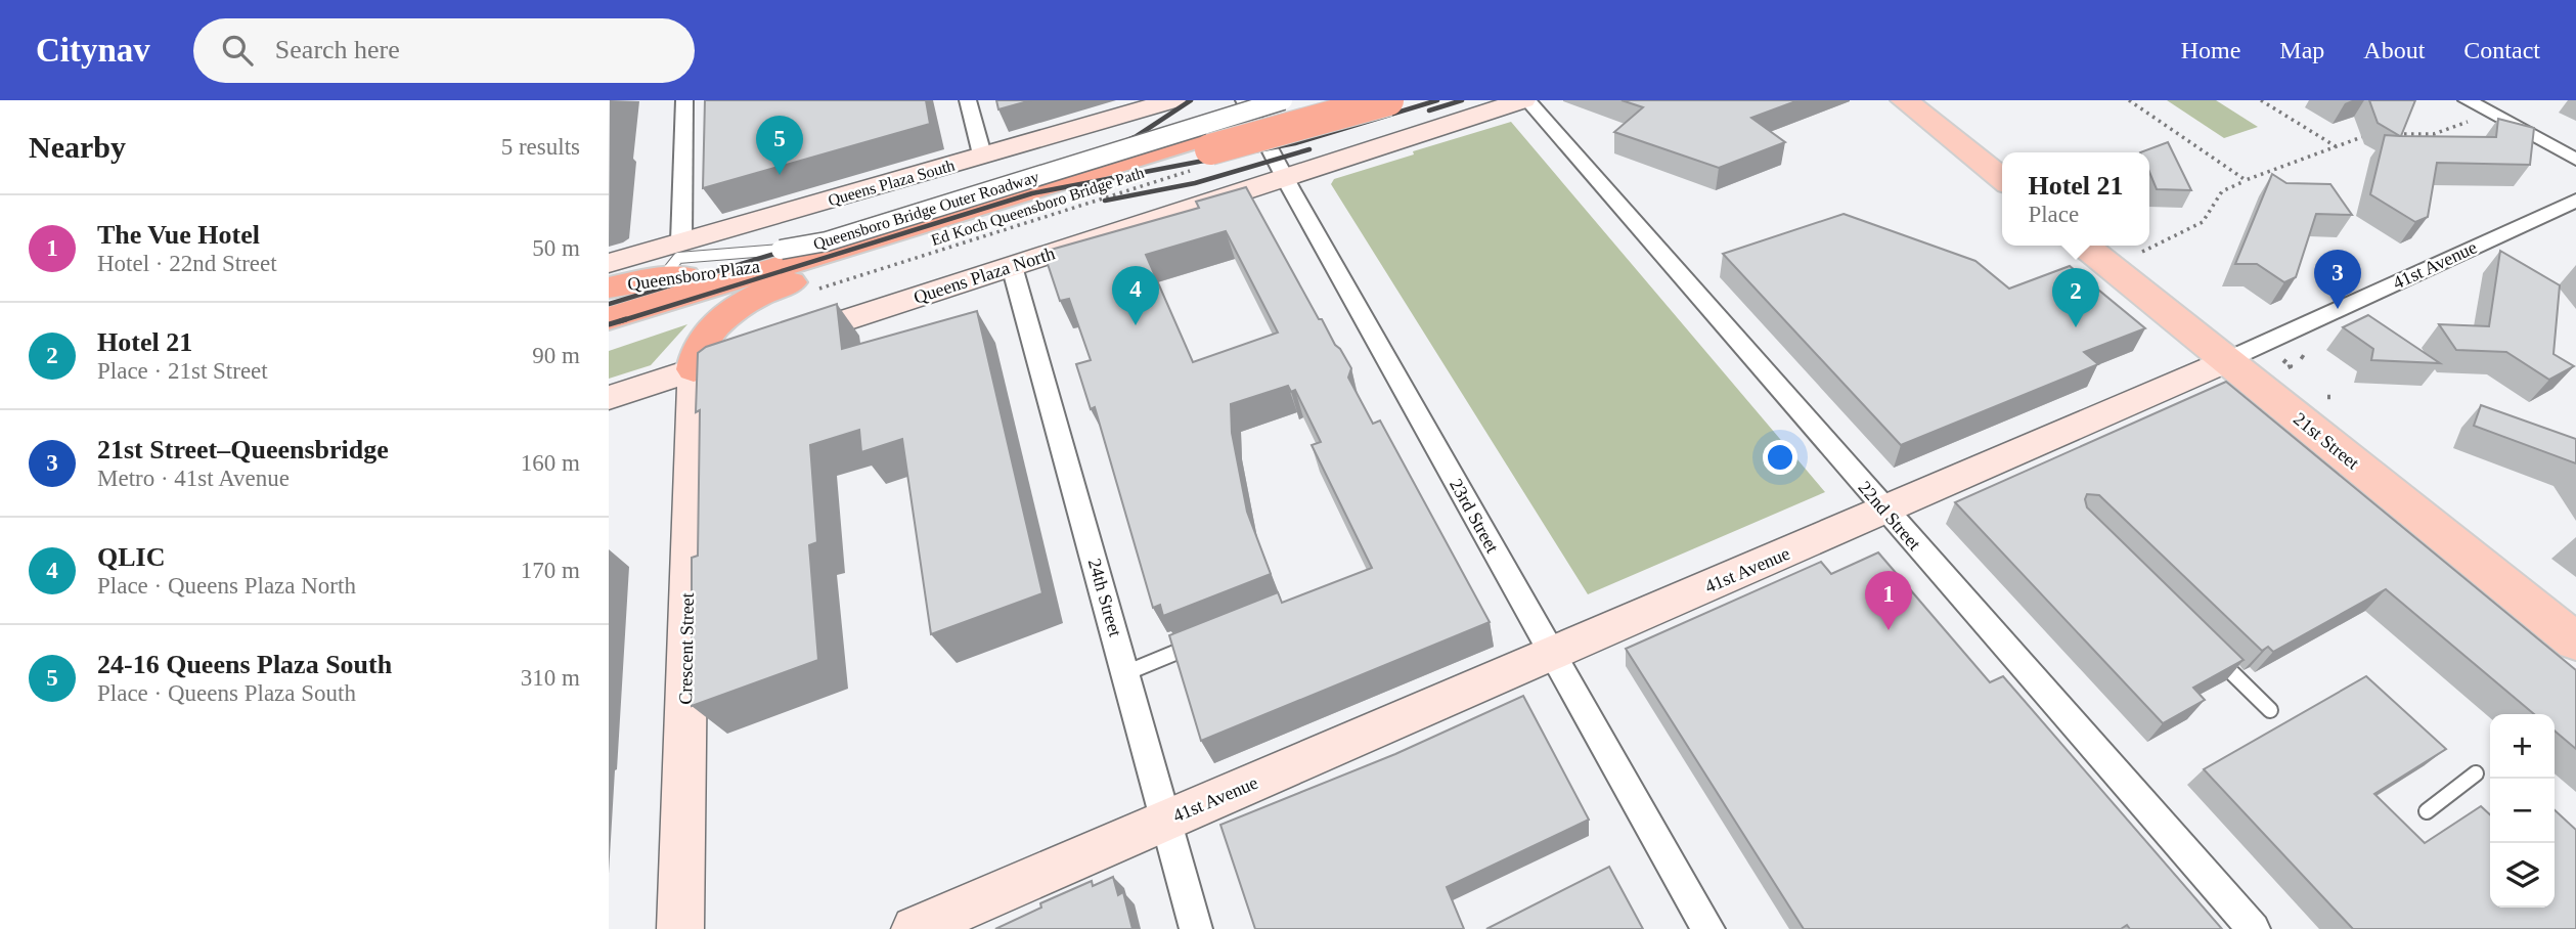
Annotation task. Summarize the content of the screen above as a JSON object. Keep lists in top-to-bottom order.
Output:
{
  "streets": {
    "highway": ["Queensboro Plaza"],
    "main road": [
      "Queens Plaza South",
      "41st Avenue",
      "Queens Plaza North",
      "21st Street",
      "Crescent Street"
    ],
    "street": [
      "Queensboro Bridge Outer Roadway",
      "23rd Street",
      "22nd Street",
      "24th Street"
    ],
    "path": ["Ed Koch Queensboro Bridge Path"]
  },
  "crossings": [
    ["Ed Koch Queensboro Bridge Path", "Queensboro Bridge Outer Roadway"],
    ["Queensboro Bridge Outer Roadway", "Queensboro Plaza"],
    ["41st Avenue", "21st Street"],
    ["41st Avenue", "23rd Street"],
    ["41st Avenue", "22nd Street"],
    ["41st Avenue", "24th Street"],
    ["Queens Plaza North", "23rd Street"],
    ["Queens Plaza North", "22nd Street"],
    ["Queens Plaza North", "24th Street"],
    ["Queens Plaza North", "Crescent Street"]
  ],
  "page": {
    "header": "Citynav",
    "search": "Search here",
    "nav": [
      "Home",
      "Map",
      "About",
      "Contact"
    ],
    "heading": ["Nearby", "5 results"],
    "pins": [
      "5",
      "3",
      "4",
      "2",
      "1"
    ],
    "popup": ["Hotel 21", "Place"],
    "list": [
      {
        "mark": "1",
        "name": "The Vue Hotel",
        "note": "Hotel · 22nd Street",
        "value": "50 m"
      },
      {
        "mark": "2",
        "name": "Hotel 21",
        "note": "Place · 21st Street",
        "value": "90 m"
      },
      {
        "mark": "3",
        "name": "21st Street–Queensbridge",
        "note": "Metro · 41st Avenue",
        "value": "160 m"
      },
      {
        "mark": "4",
        "name": "QLIC",
        "note": "Place · Queens Plaza North",
        "value": "170 m"
      },
      {
        "mark": "5",
        "name": "24-16 Queens Plaza South",
        "note": "Place · Queens Plaza South",
        "value": "310 m"
      }
    ],
    "map_buttons": ["+", "−"]
  }
}
